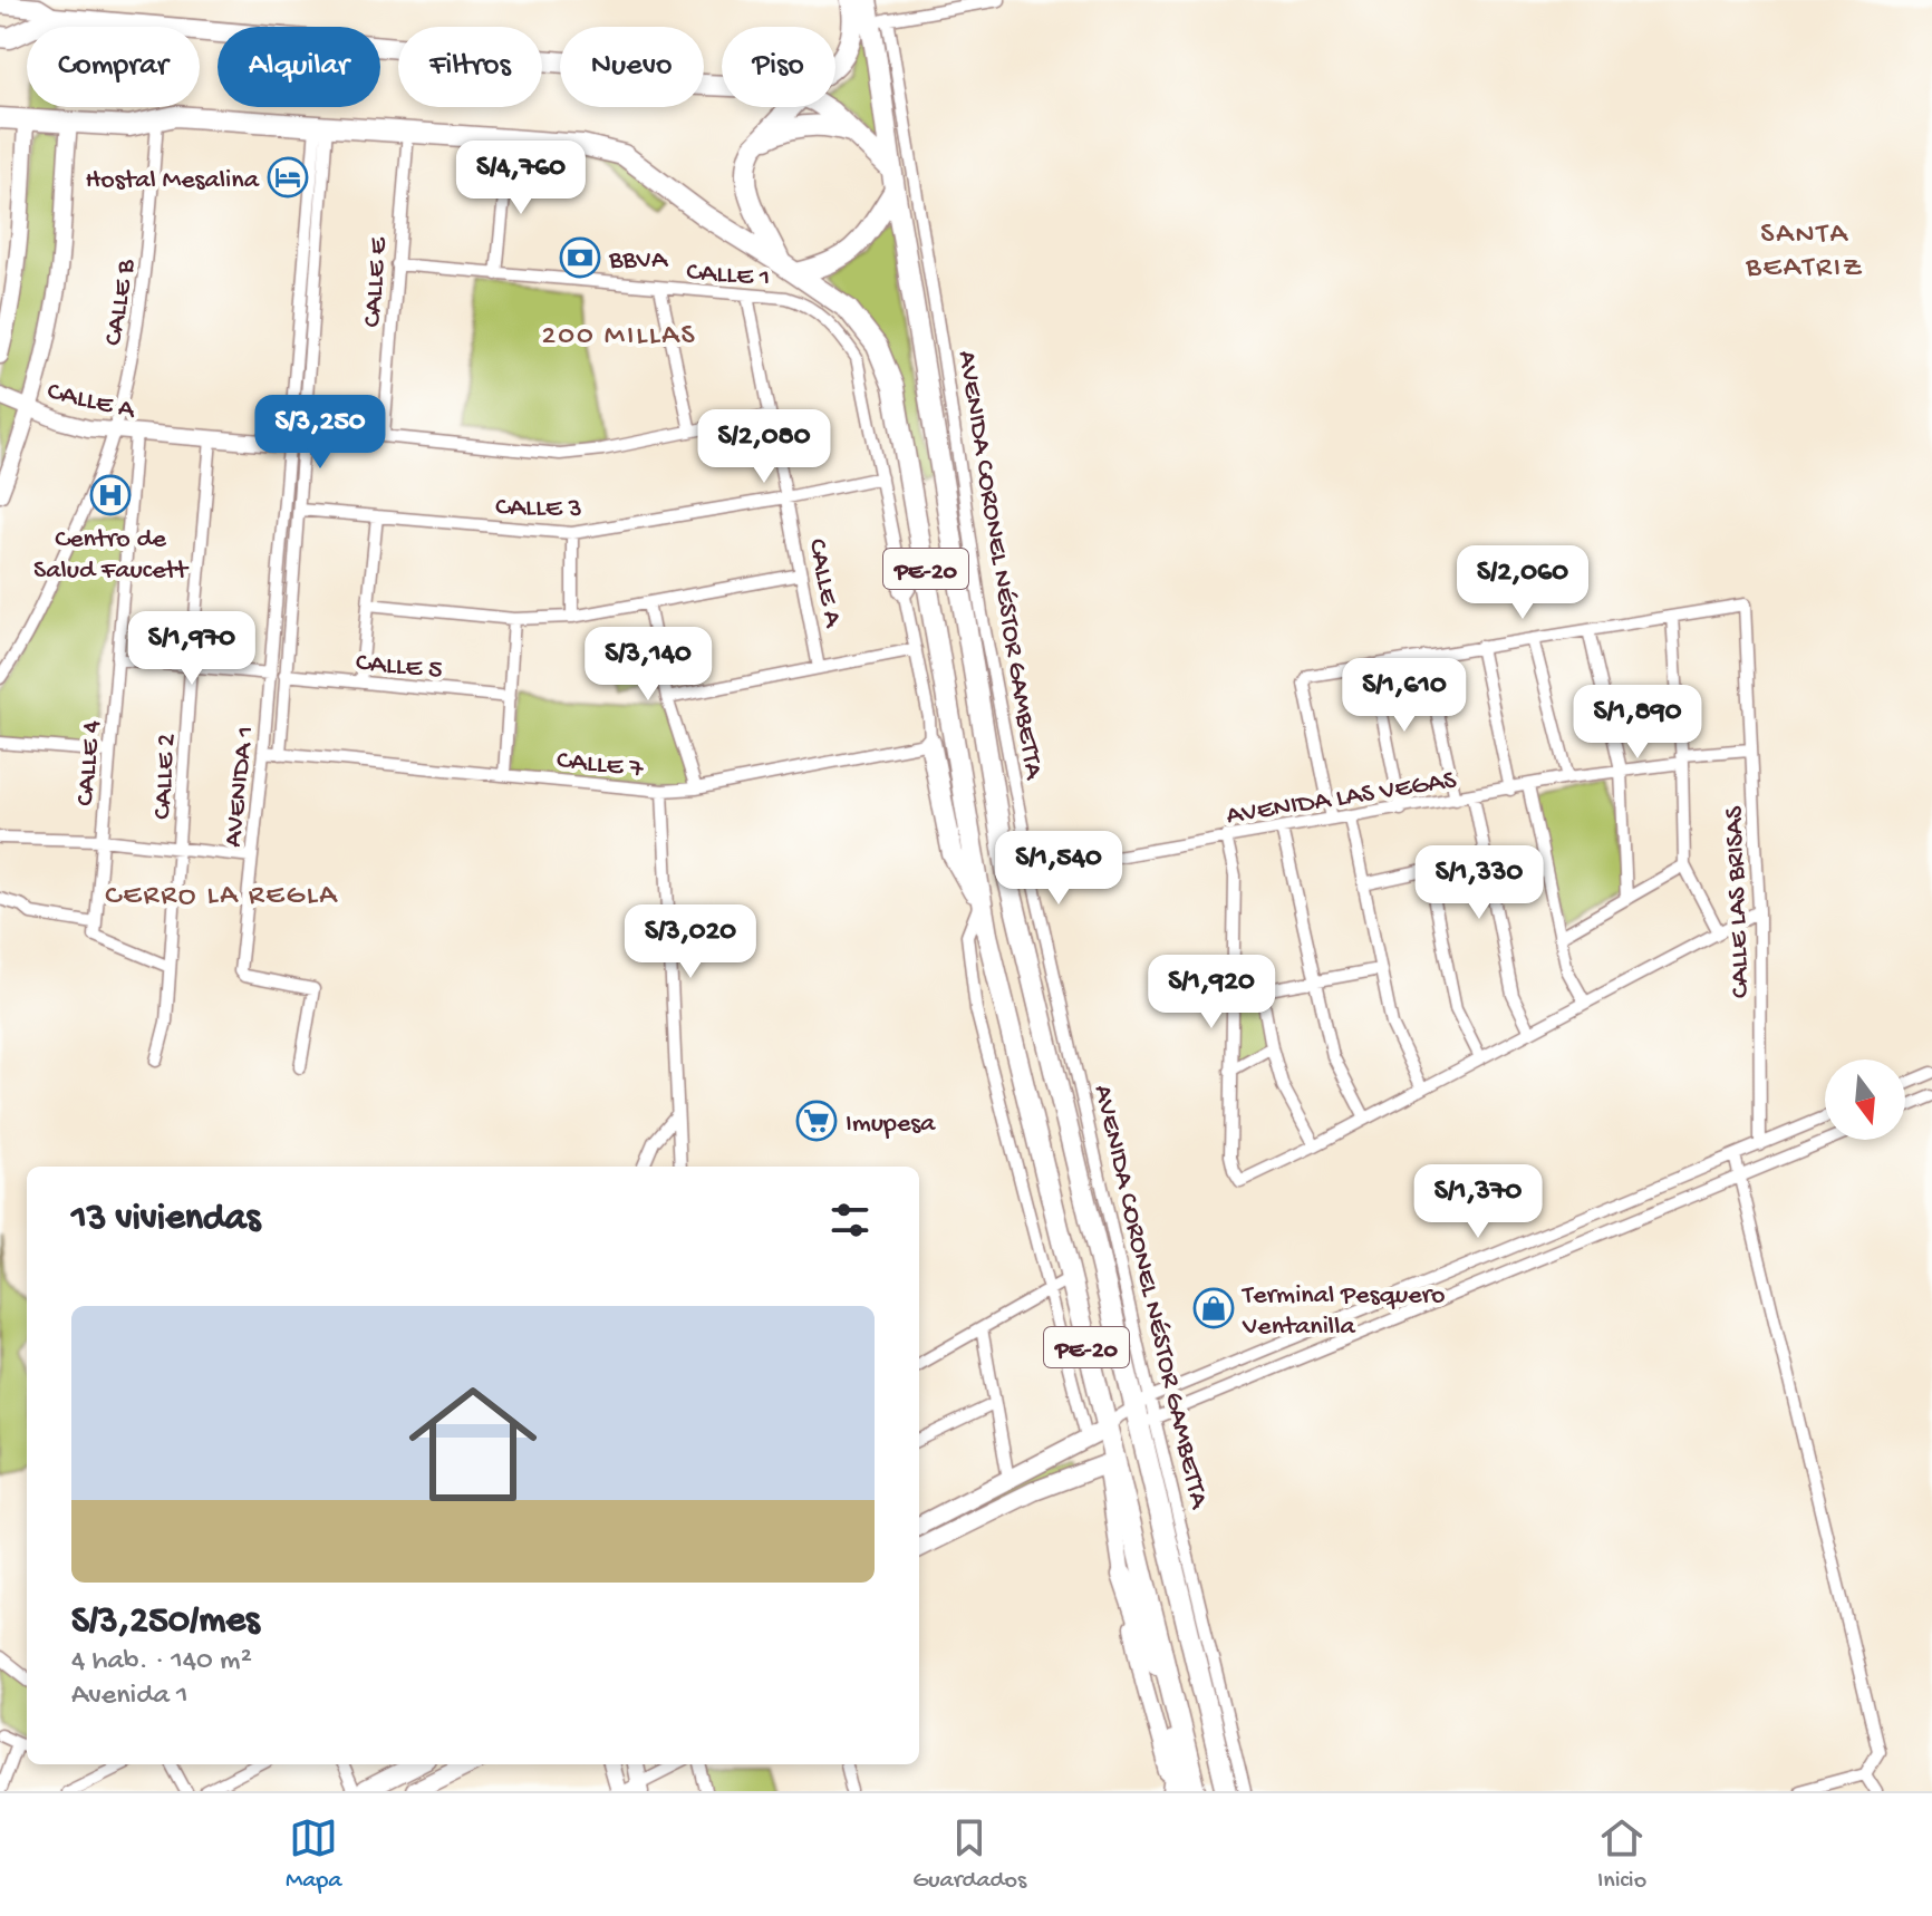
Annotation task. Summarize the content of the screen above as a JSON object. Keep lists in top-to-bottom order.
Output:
{
  "streets": {
    "highway": ["PE-20"],
    "street": [
      "CALLE 1",
      "CALLE E",
      "CALLE B",
      "CALLE A",
      "CALLE 3",
      "AVENIDA CORONEL NÉSTOR GAMBETTA",
      "CALLE 5",
      "CALLE 7",
      "CALLE 4",
      "CALLE 2",
      "AVENIDA 1",
      "AVENIDA LAS VEGAS",
      "CALLE LAS BRISAS"
    ]
  },
  "crossings": [
    ["CALLE 1", "CALLE E"],
    ["CALLE 1", "CALLE A"],
    ["CALLE 1", "CALLE 3"],
    ["CALLE 1", "CALLE 7"],
    ["CALLE B", "CALLE A"],
    ["CALLE A", "CALLE 3"],
    ["CALLE A", "CALLE 4"],
    ["CALLE A", "CALLE 2"],
    ["CALLE A", "AVENIDA 1"],
    ["CALLE 3", "AVENIDA 1"],
    ["AVENIDA CORONEL NÉSTOR GAMBETTA", "PE-20"],
    ["AVENIDA CORONEL NÉSTOR GAMBETTA", "AVENIDA LAS VEGAS"],
    ["PE-20", "AVENIDA LAS VEGAS"],
    ["CALLE 5", "AVENIDA 1"],
    ["CALLE 7", "AVENIDA 1"],
    ["AVENIDA LAS VEGAS", "CALLE LAS BRISAS"]
  ],
  "districts": ["SANTA BEATRIZ", "200 MILLAS", "CERRO LA REGLA"],
  "places": {
    "hotel": ["Hostal Mesalina"],
    "bank": ["BBVA"],
    "hospital": ["Centro de Salud Faucett"],
    "supermarket": ["Imupesa"],
    "shop": ["Terminal Pesquero Ventanilla"]
  },
  "north": "bottom",
  "page": {
    "chip": [
      "Comprar",
      "Alquilar",
      "Filtros",
      "Nuevo",
      "Piso"
    ],
    "price": [
      "S/4,760",
      "S/3,250",
      "S/2,080",
      "S/2,060",
      "S/1,970",
      "S/3,140",
      "S/1,610",
      "S/1,890",
      "S/1,540",
      "S/1,330",
      "S/3,020",
      "S/1,920",
      "S/1,370"
    ],
    "heading": "13 viviendas",
    "list": [
      {
        "name": "S/3,250/mes",
        "note": "4 hab. · 140 m² · Avenida 1"
      }
    ],
    "tabs": ["Mapa", "Guardados", "Inicio"]
  }
}
